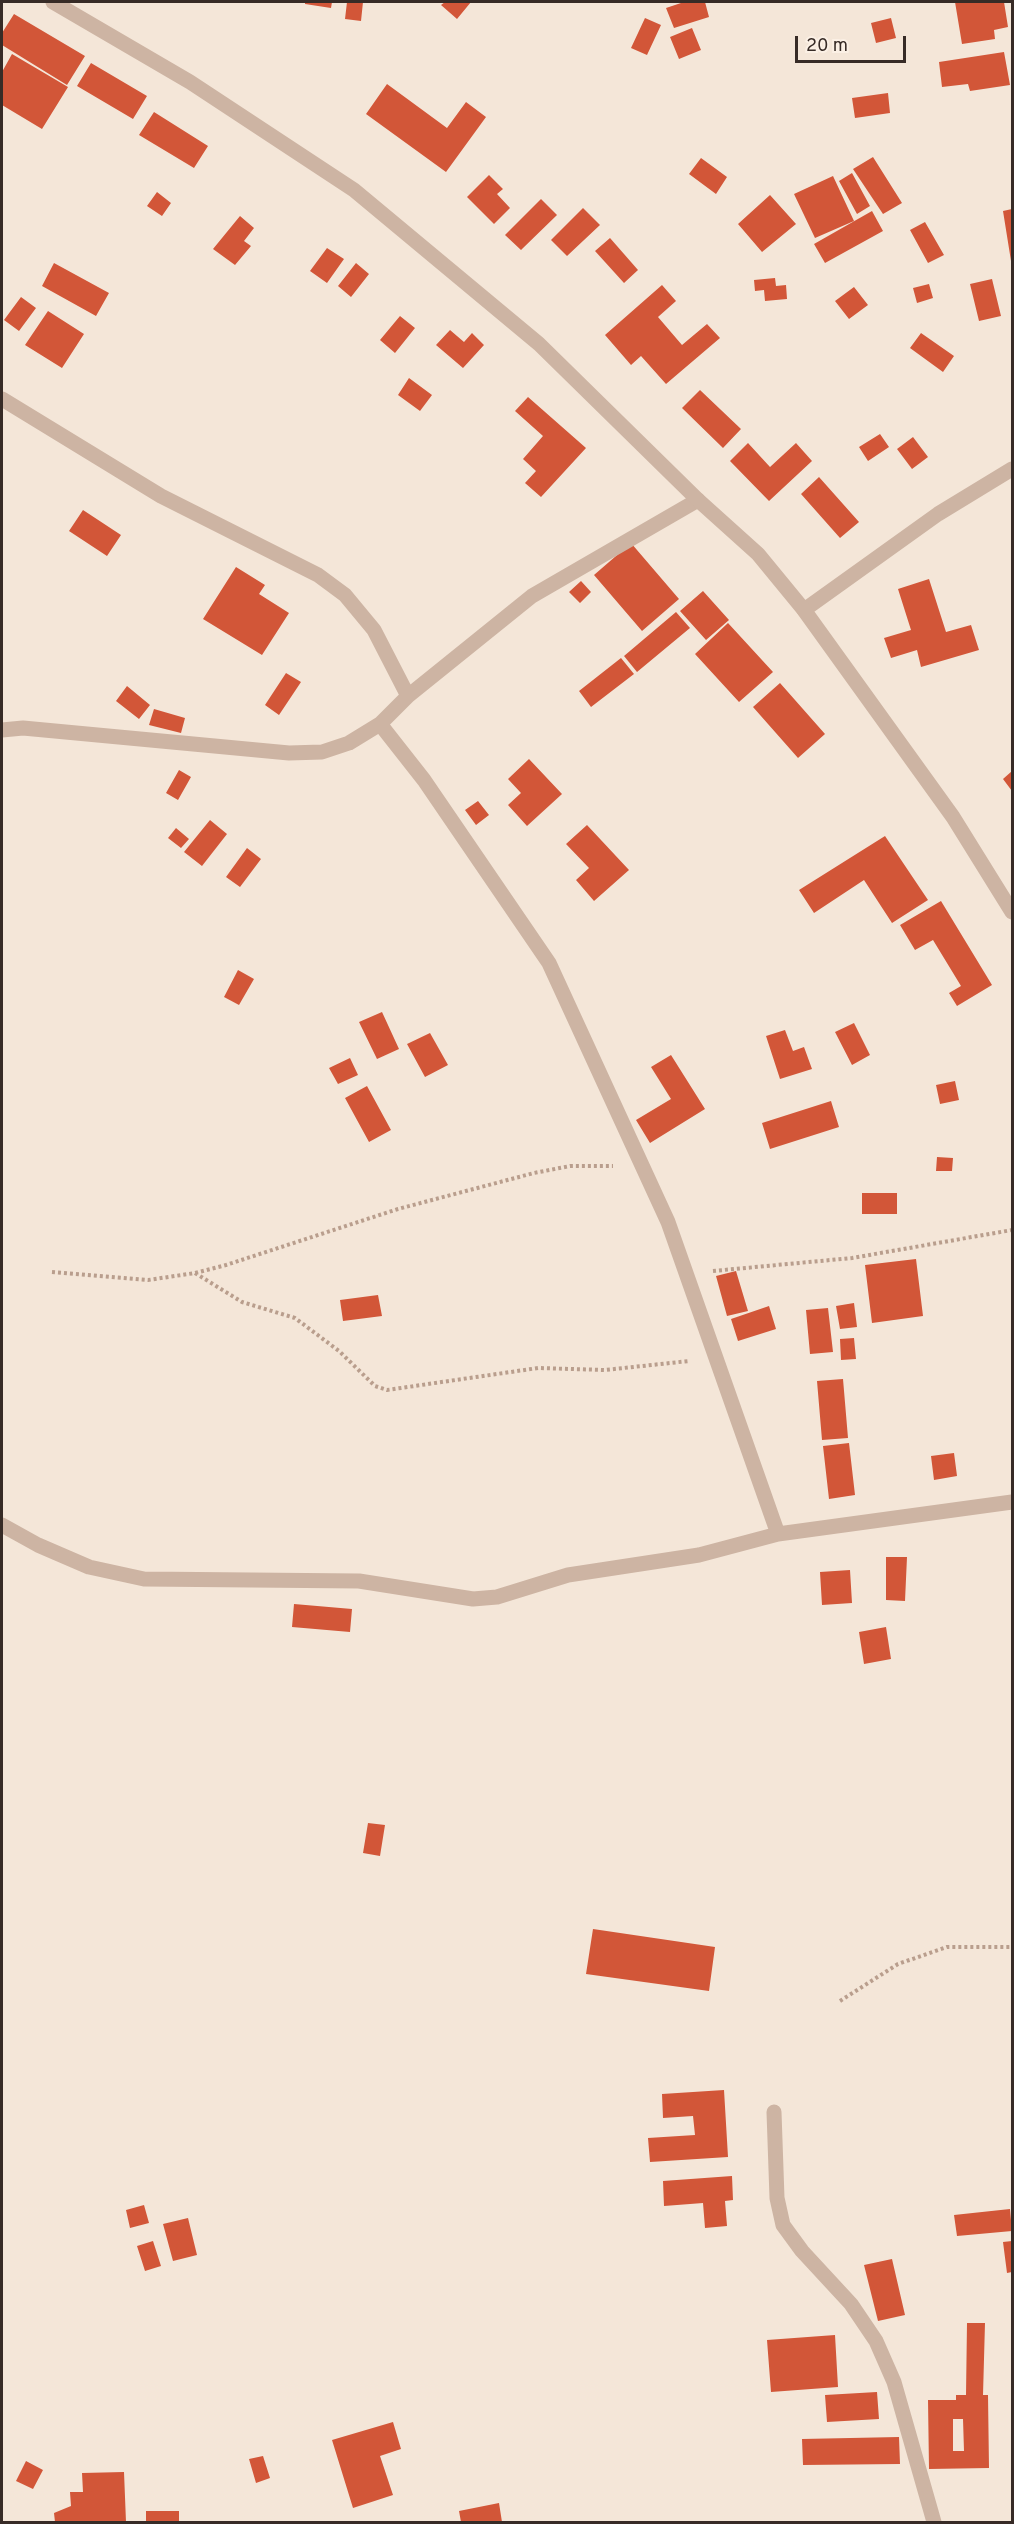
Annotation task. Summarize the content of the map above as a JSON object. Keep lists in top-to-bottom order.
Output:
{
  "scale_bar": "20 m"
}
